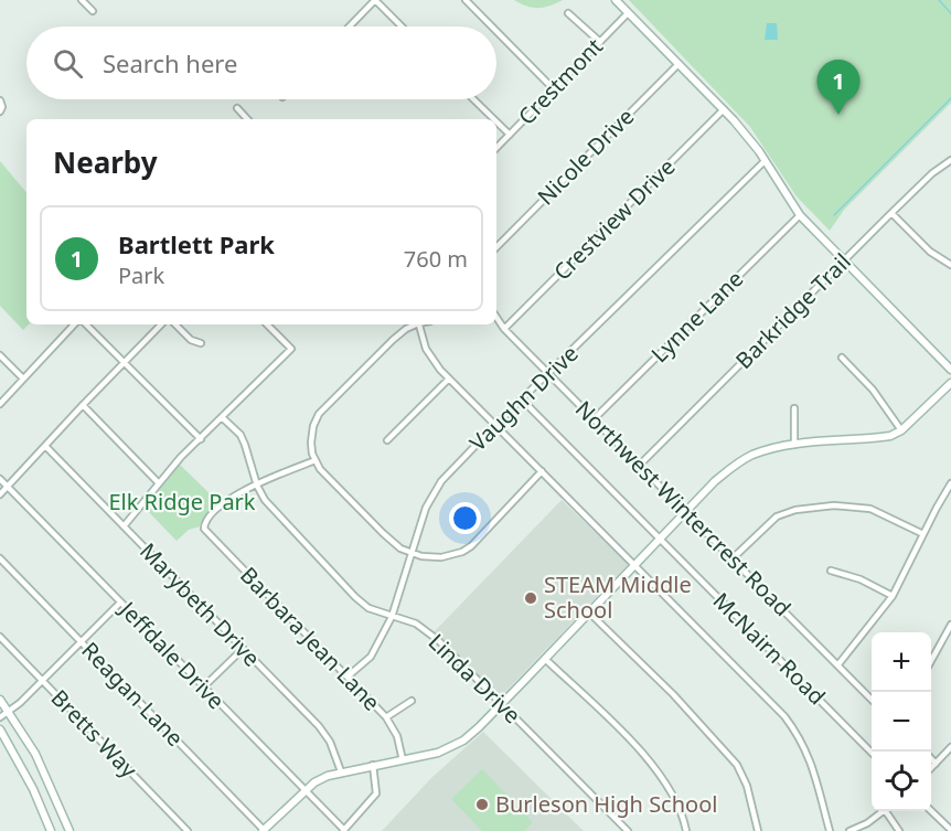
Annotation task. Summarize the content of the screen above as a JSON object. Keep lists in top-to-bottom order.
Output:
{
  "streets": {
    "street": [
      "Crestmont",
      "Nicole Drive",
      "Crestview Drive",
      "Barkridge Trail",
      "Lynne Lane",
      "Vaughn Drive",
      "Northwest Wintercrest Road",
      "Marybeth Drive",
      "Barbara Jean Lane",
      "McNairn Road",
      "Jeffdale Drive",
      "Linda Drive",
      "Reagan Lane",
      "Bretts Way"
    ]
  },
  "crossings": [
    ["Crestview Drive", "Northwest Wintercrest Road"],
    ["Barkridge Trail", "Northwest Wintercrest Road"],
    ["Lynne Lane", "Northwest Wintercrest Road"],
    ["Vaughn Drive", "Northwest Wintercrest Road"],
    ["Vaughn Drive", "Barbara Jean Lane"],
    ["Vaughn Drive", "McNairn Road"],
    ["Vaughn Drive", "Linda Drive"],
    ["Barbara Jean Lane", "Linda Drive"]
  ],
  "parks": ["Elk Ridge Park"],
  "places": ["STEAM Middle School", "Burleson High School"],
  "page": {
    "search": "Search here",
    "pins": "1",
    "heading": "Nearby",
    "list": [
      {
        "mark": "1",
        "name": "Bartlett Park",
        "note": "Park",
        "value": "760 m"
      }
    ],
    "map_buttons": ["+", "−"]
  }
}
